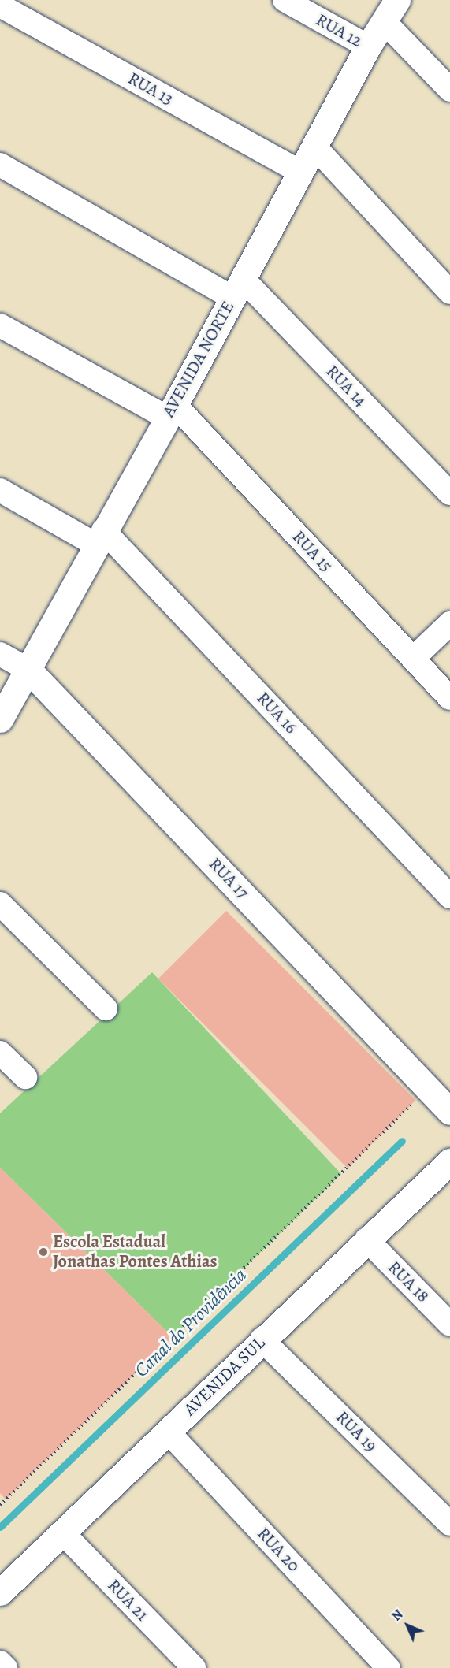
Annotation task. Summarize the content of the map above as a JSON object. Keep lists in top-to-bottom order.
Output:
{
  "streets": {
    "street": [
      "RUA 12",
      "RUA 13",
      "AVENIDA NORTE",
      "RUA 14",
      "RUA 15",
      "RUA 16",
      "RUA 17",
      "RUA 18",
      "AVENIDA SUL",
      "RUA 19",
      "RUA 20",
      "RUA 21"
    ]
  },
  "crossings": [
    ["RUA 12", "AVENIDA NORTE"],
    ["RUA 13", "AVENIDA NORTE"],
    ["AVENIDA NORTE", "RUA 14"],
    ["AVENIDA NORTE", "RUA 15"],
    ["AVENIDA NORTE", "RUA 16"],
    ["AVENIDA NORTE", "RUA 17"],
    ["RUA 18", "AVENIDA SUL"],
    ["AVENIDA SUL", "RUA 19"],
    ["AVENIDA SUL", "RUA 20"],
    ["AVENIDA SUL", "RUA 21"]
  ],
  "water": ["Canal do Providência"],
  "places": ["Escola Estadual Jonathas Pontes Athias"],
  "north": "top left"
}
